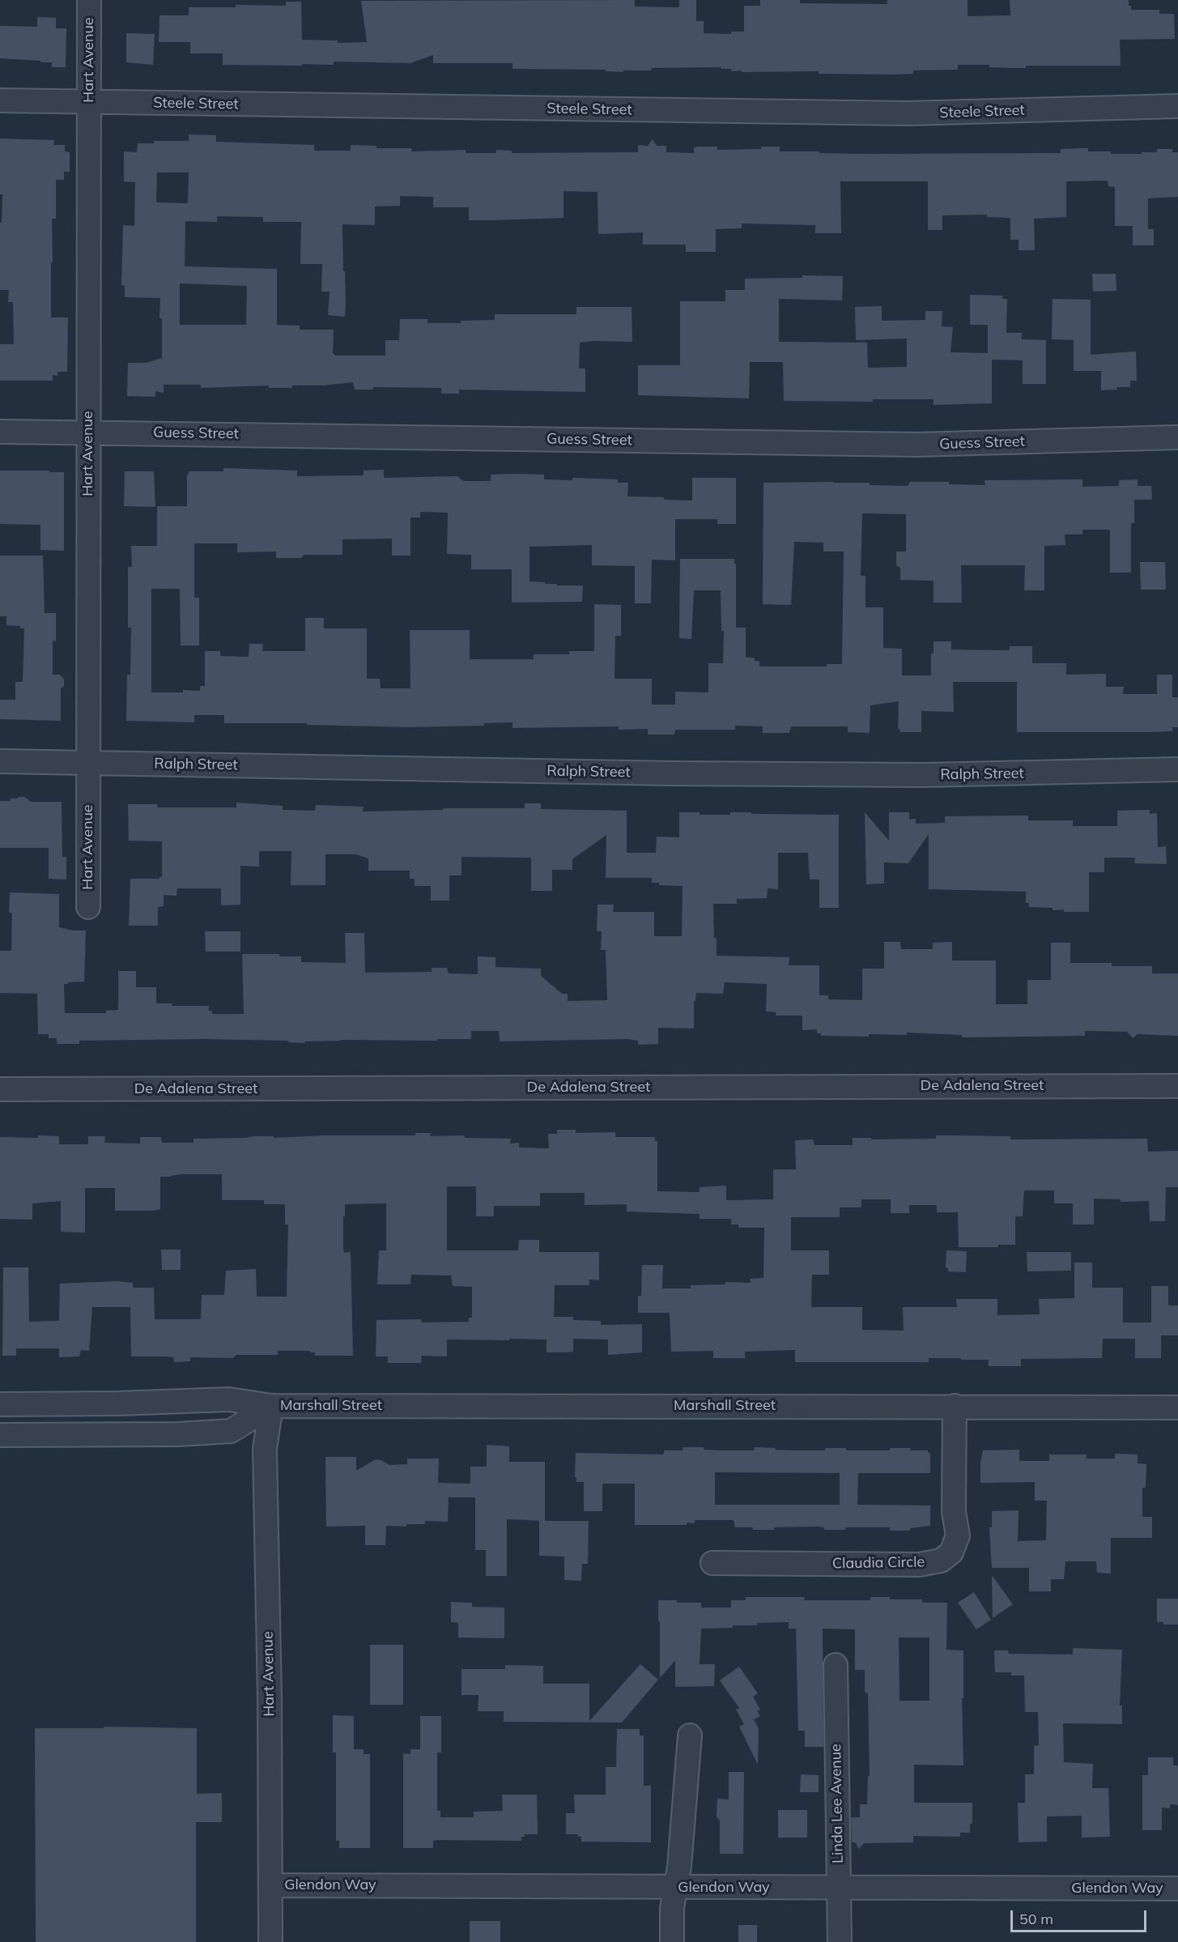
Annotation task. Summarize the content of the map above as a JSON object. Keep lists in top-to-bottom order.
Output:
{
  "streets": {
    "street": [
      "Hart Avenue",
      "Steele Street",
      "Guess Street",
      "Ralph Street",
      "De Adalena Street",
      "Marshall Street",
      "Claudia Circle",
      "Linda Lee Avenue",
      "Glendon Way"
    ]
  },
  "crossings": [
    ["Hart Avenue", "Steele Street"],
    ["Hart Avenue", "Guess Street"],
    ["Hart Avenue", "Ralph Street"],
    ["Hart Avenue", "Marshall Street"],
    ["Hart Avenue", "Glendon Way"],
    ["Marshall Street", "Claudia Circle"],
    ["Linda Lee Avenue", "Glendon Way"]
  ],
  "scale_bar": "50 m"
}
